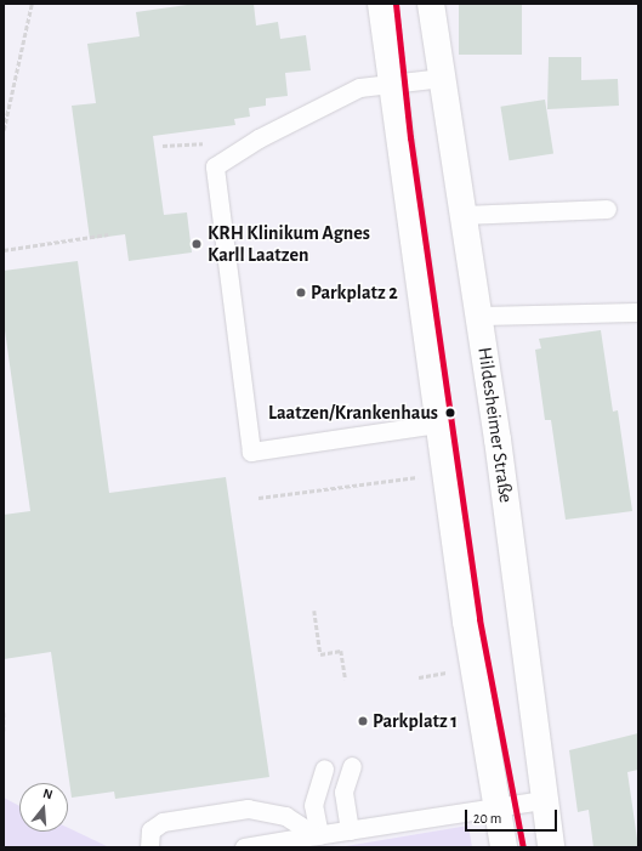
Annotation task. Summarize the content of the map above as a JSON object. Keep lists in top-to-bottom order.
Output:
{
  "streets": {
    "street": ["Hildesheimer Straße"]
  },
  "places": [
    "KRH Klinikum Agnes Karll Laatzen",
    "Parkplatz 2",
    "Laatzen/Krankenhaus",
    "Parkplatz 1"
  ],
  "lines": ["tram line 2"],
  "scale_bar": "20 m",
  "north": "top"
}
